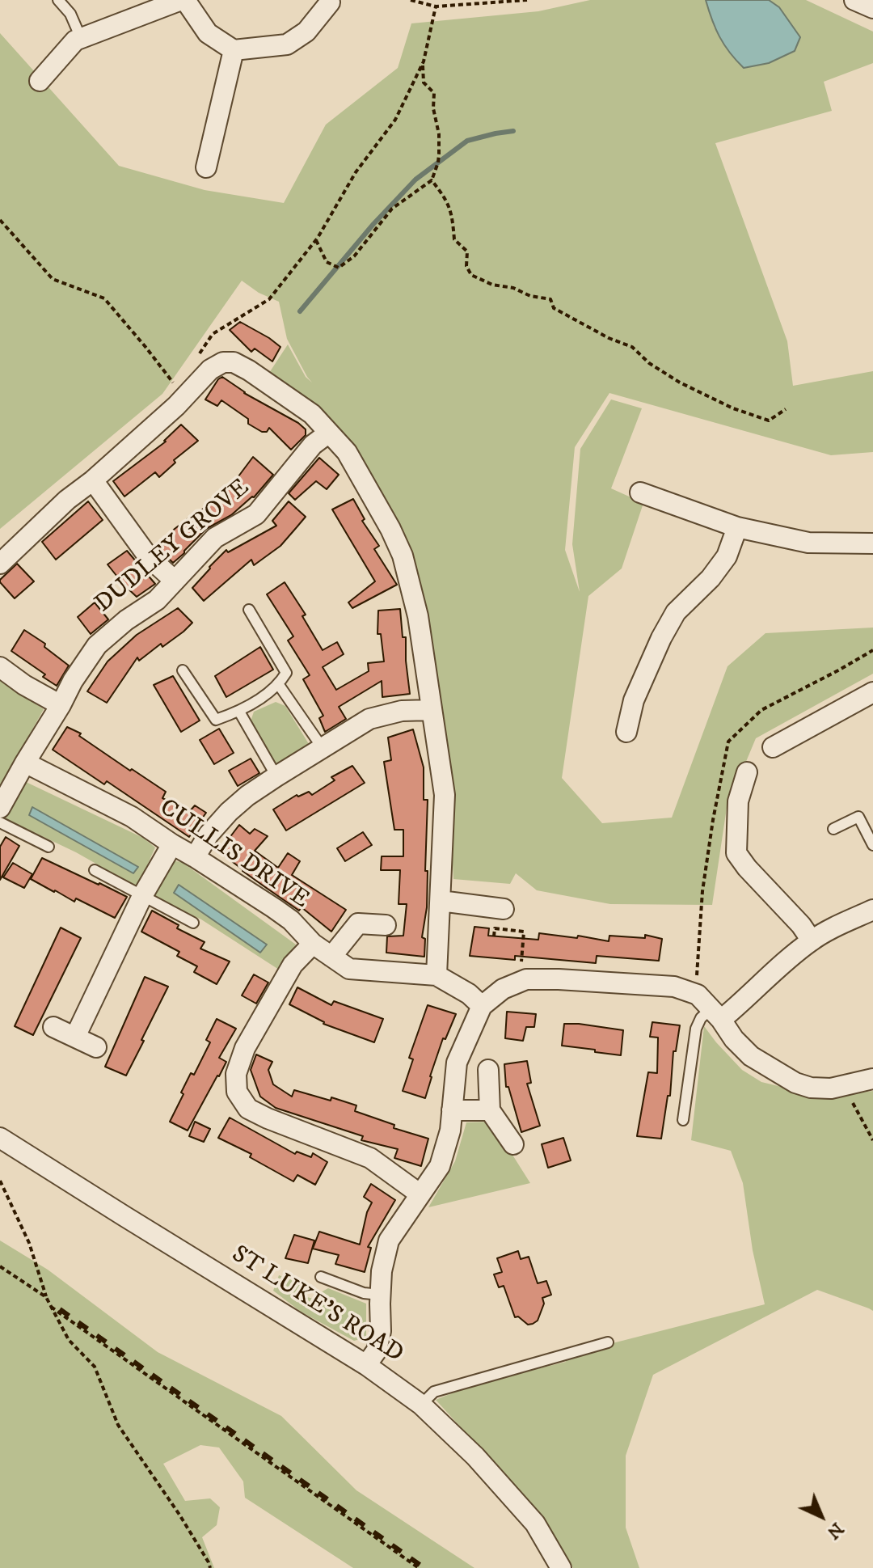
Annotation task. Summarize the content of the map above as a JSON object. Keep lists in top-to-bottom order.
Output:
{
  "streets": {
    "street": ["DUDLEY GROVE", "CULLIS DRIVE", "ST LUKE'S ROAD"]
  },
  "crossings": [
    ["DUDLEY GROVE", "CULLIS DRIVE"]
  ],
  "north": "bottom right"
}
